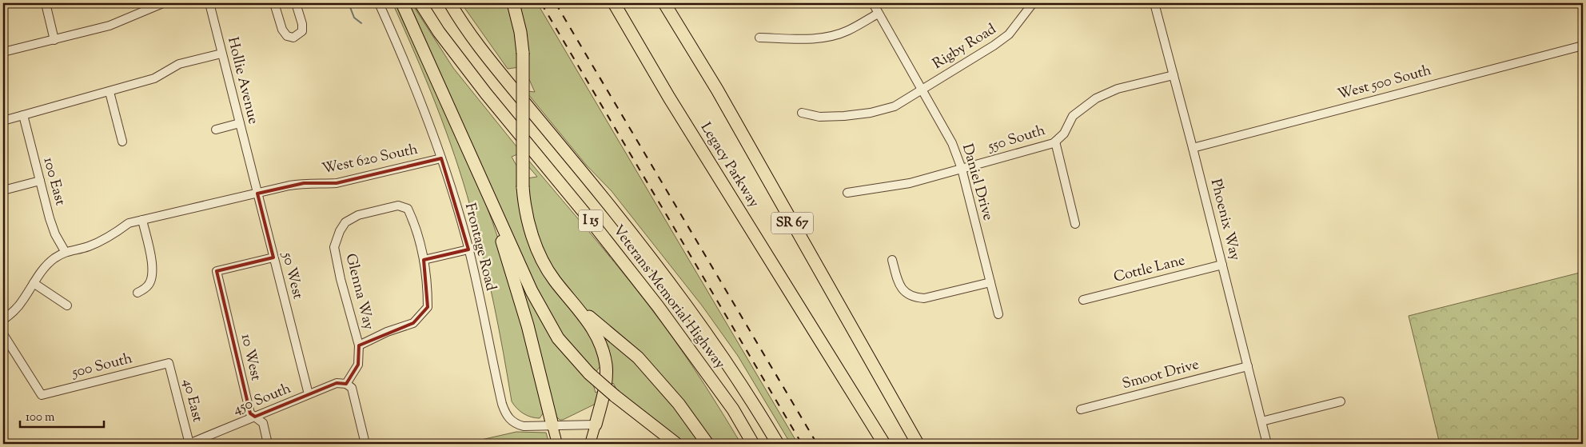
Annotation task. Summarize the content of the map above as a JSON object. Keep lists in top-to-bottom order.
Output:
{
  "streets": {
    "highway": [
      "Legacy Parkway",
      "I 15",
      "SR 67",
      "Veterans Memorial Highway"
    ],
    "street": [
      "Rigby Road",
      "Hollie Avenue",
      "West 500 South",
      "550 South",
      "West 620 South",
      "100 East",
      "Daniel Drive",
      "Phoenix Way",
      "Frontage Road",
      "Cottle Lane",
      "50 West",
      "Glenna Way",
      "10 West",
      "500 South",
      "Smoot Drive",
      "450 South",
      "40 East"
    ]
  },
  "crossings": [
    ["Rigby Road", "Daniel Drive"],
    ["Hollie Avenue", "50 West"],
    ["West 500 South", "Phoenix Way"],
    ["550 South", "Daniel Drive"],
    ["550 South", "Phoenix Way"],
    ["West 620 South", "100 East"],
    ["West 620 South", "Frontage Road"],
    ["West 620 South", "50 West"],
    ["Phoenix Way", "Cottle Lane"],
    ["Phoenix Way", "Smoot Drive"],
    ["50 West", "10 West"],
    ["50 West", "450 South"],
    ["Glenna Way", "450 South"],
    ["10 West", "450 South"],
    ["500 South", "40 East"],
    ["450 South", "40 East"]
  ],
  "scale_bar": "100 m"
}
